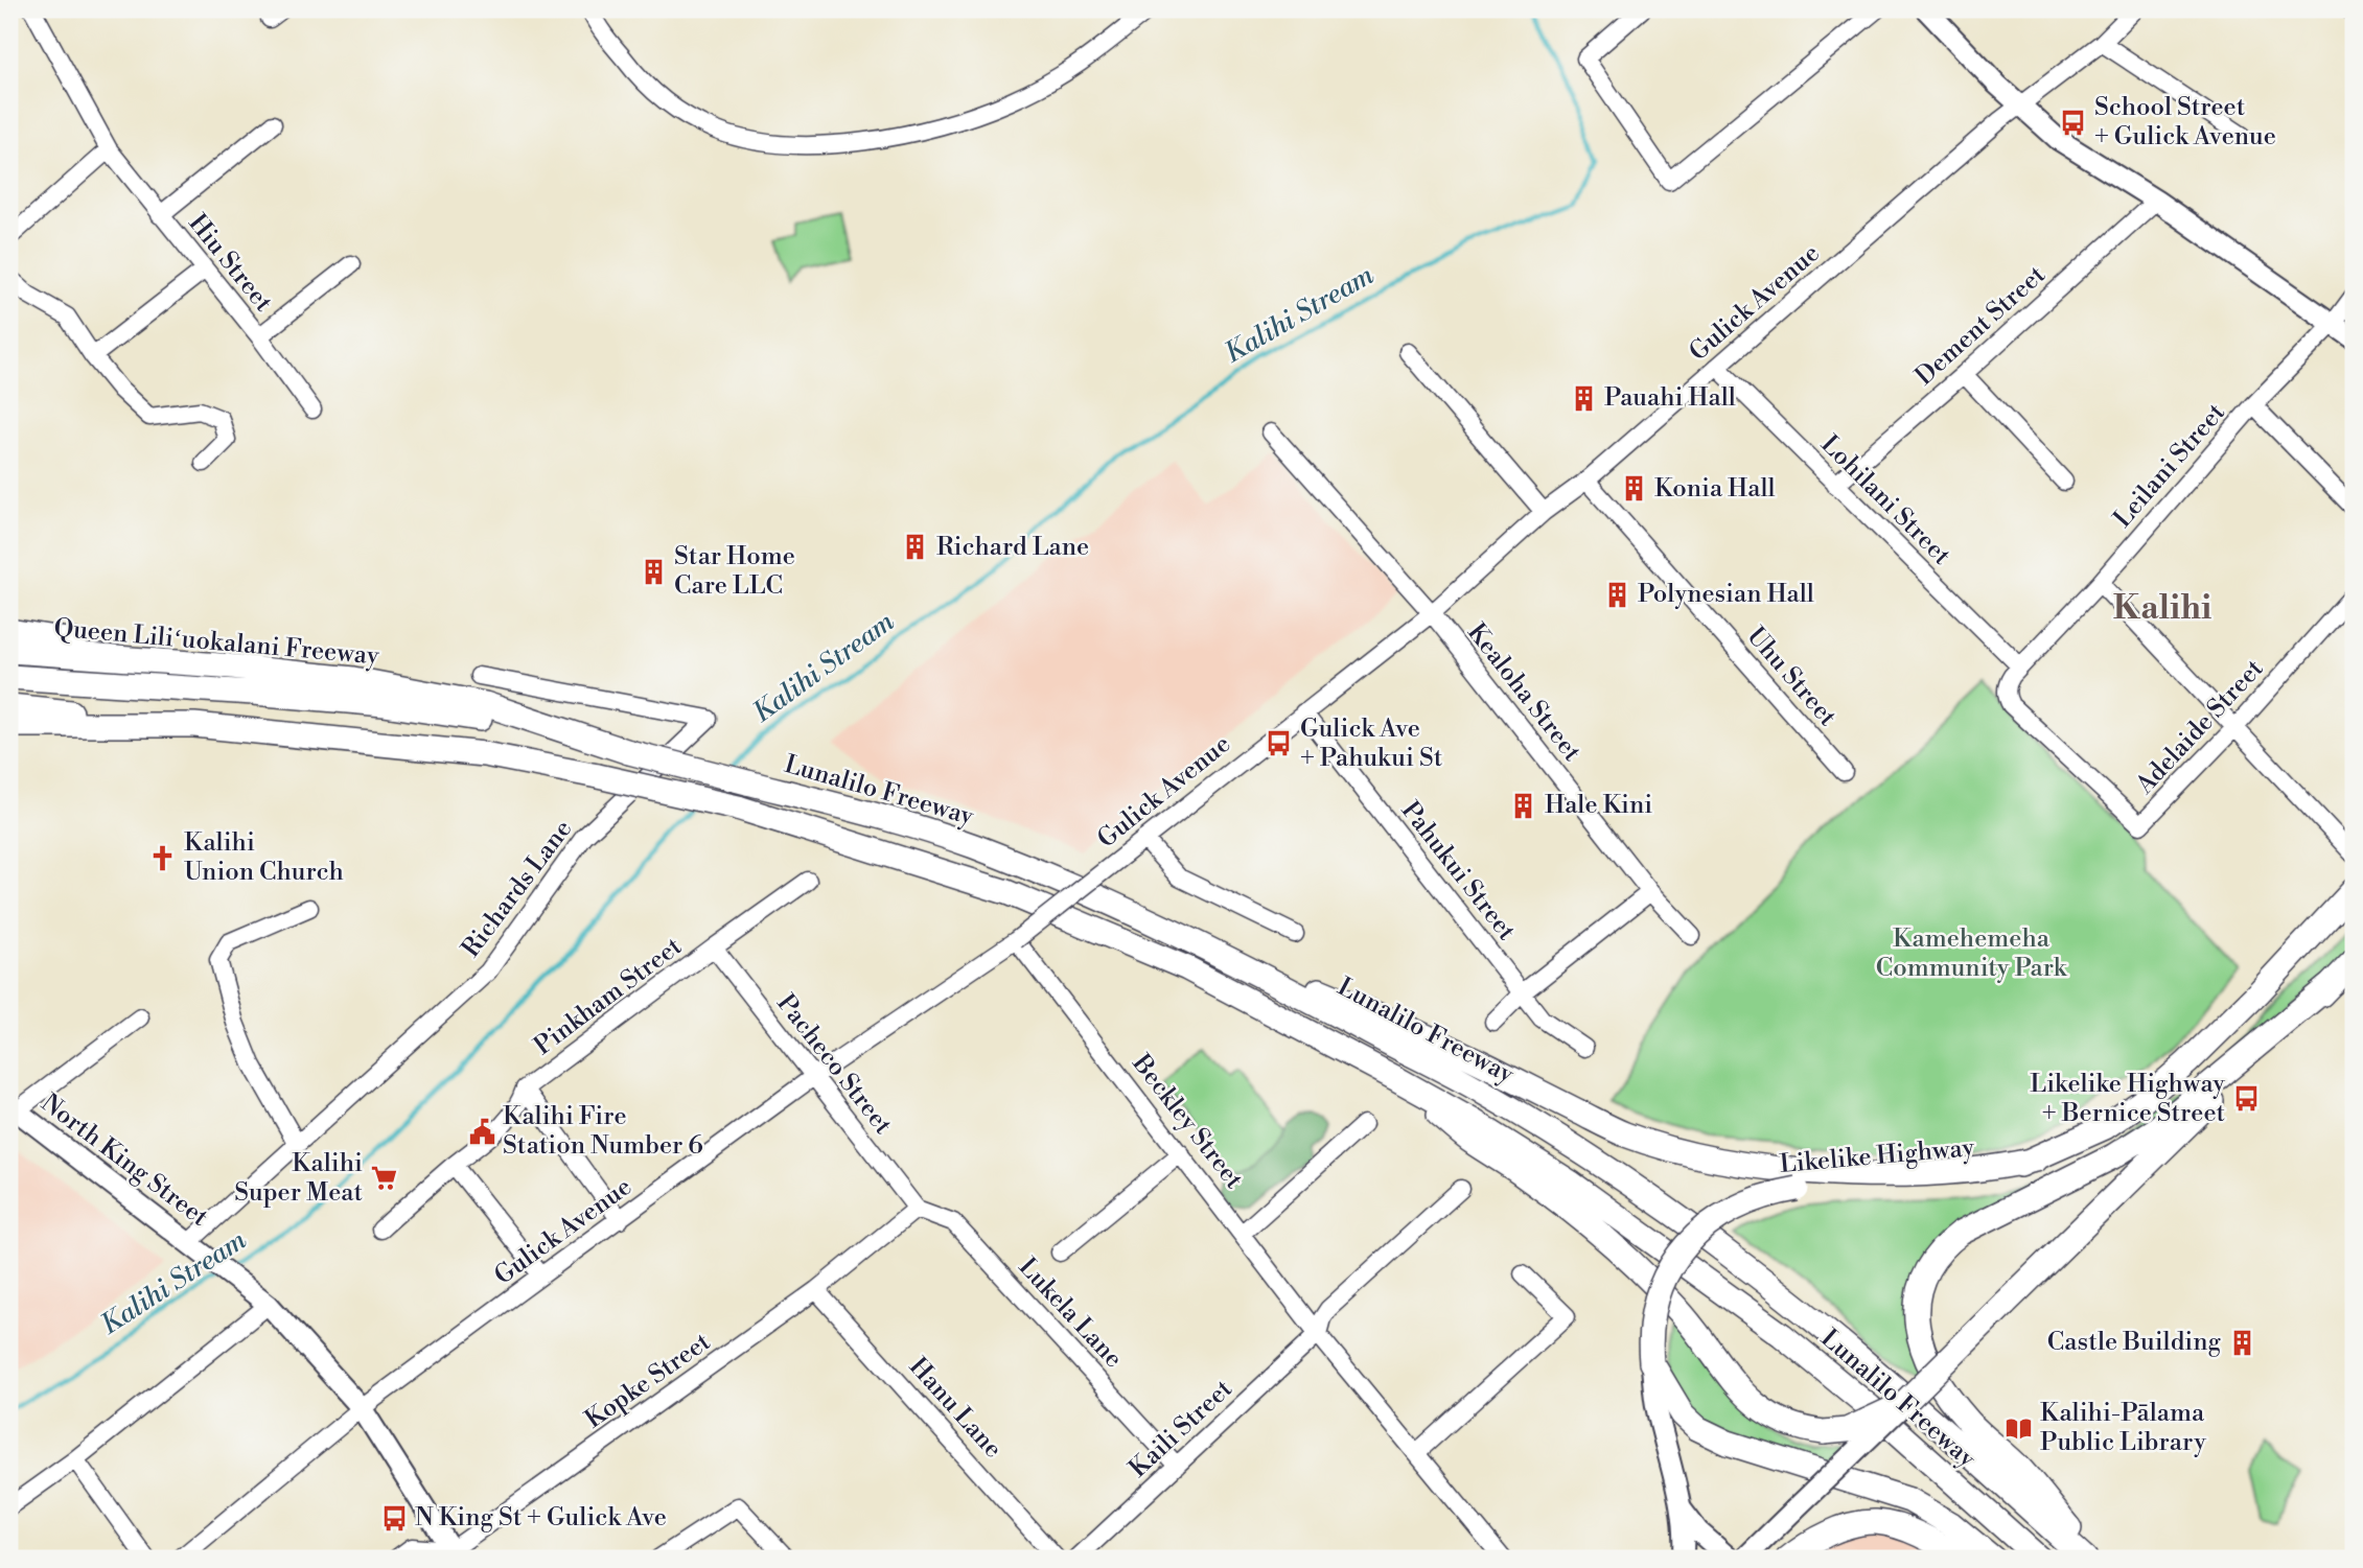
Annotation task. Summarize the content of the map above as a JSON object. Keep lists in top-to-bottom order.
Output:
{
  "streets": {
    "highway": ["Queen Liliʻuokalani Freeway", "Lunalilo Freeway", "Likelike Highway"],
    "main road": ["North King Street"],
    "street": [
      "Hiu Street",
      "Gulick Avenue",
      "Dement Street",
      "Leilani Street",
      "Lohilani Street",
      "Uhu Street",
      "Kealoha Street",
      "Adelaide Street",
      "Pahukui Street",
      "Richards Lane",
      "Pinkham Street",
      "Pacheco Street",
      "Beckley Street",
      "Lukela Lane",
      "Kopke Street",
      "Hanu Lane",
      "Kaili Street"
    ]
  },
  "crossings": [
    ["Gulick Avenue", "Lohilani Street"],
    ["Gulick Avenue", "Uhu Street"],
    ["Gulick Avenue", "Kealoha Street"],
    ["Gulick Avenue", "Pahukui Street"],
    ["Gulick Avenue", "Pacheco Street"],
    ["Gulick Avenue", "Beckley Street"],
    ["Gulick Avenue", "North King Street"],
    ["Dement Street", "Lohilani Street"],
    ["Leilani Street", "Lohilani Street"],
    ["Leilani Street", "Adelaide Street"],
    ["Lohilani Street", "Adelaide Street"],
    ["Queen Liliʻuokalani Freeway", "Lunalilo Freeway"],
    ["Richards Lane", "North King Street"],
    ["Pinkham Street", "Pacheco Street"],
    ["Pacheco Street", "Lukela Lane"],
    ["Pacheco Street", "Kopke Street"],
    ["Beckley Street", "Kaili Street"],
    ["North King Street", "Kopke Street"],
    ["Lukela Lane", "Kopke Street"],
    ["Lukela Lane", "Kaili Street"],
    ["Kopke Street", "Hanu Lane"]
  ],
  "districts": ["Kalihi"],
  "water": ["Kalihi Stream"],
  "parks": ["Kamehemeha Community Park"],
  "places": {
    "bus stop": [
      "School Street + Gulick Avenue",
      "Gulick Ave + Pahukui St",
      "Likelike Highway + Bernice Street",
      "N King St + Gulick Ave"
    ],
    "building": [
      "Pauahi Hall",
      "Konia Hall",
      "Richard Lane",
      "Star Home Care LLC",
      "Polynesian Hall",
      "Hale Kini",
      "Castle Building"
    ],
    "church": ["Kalihi Union Church"],
    "public building": ["Kalihi Fire Station Number 6"],
    "supermarket": ["Kalihi Super Meat"],
    "library": ["Kalihi-Pālama Public Library"]
  }
}
